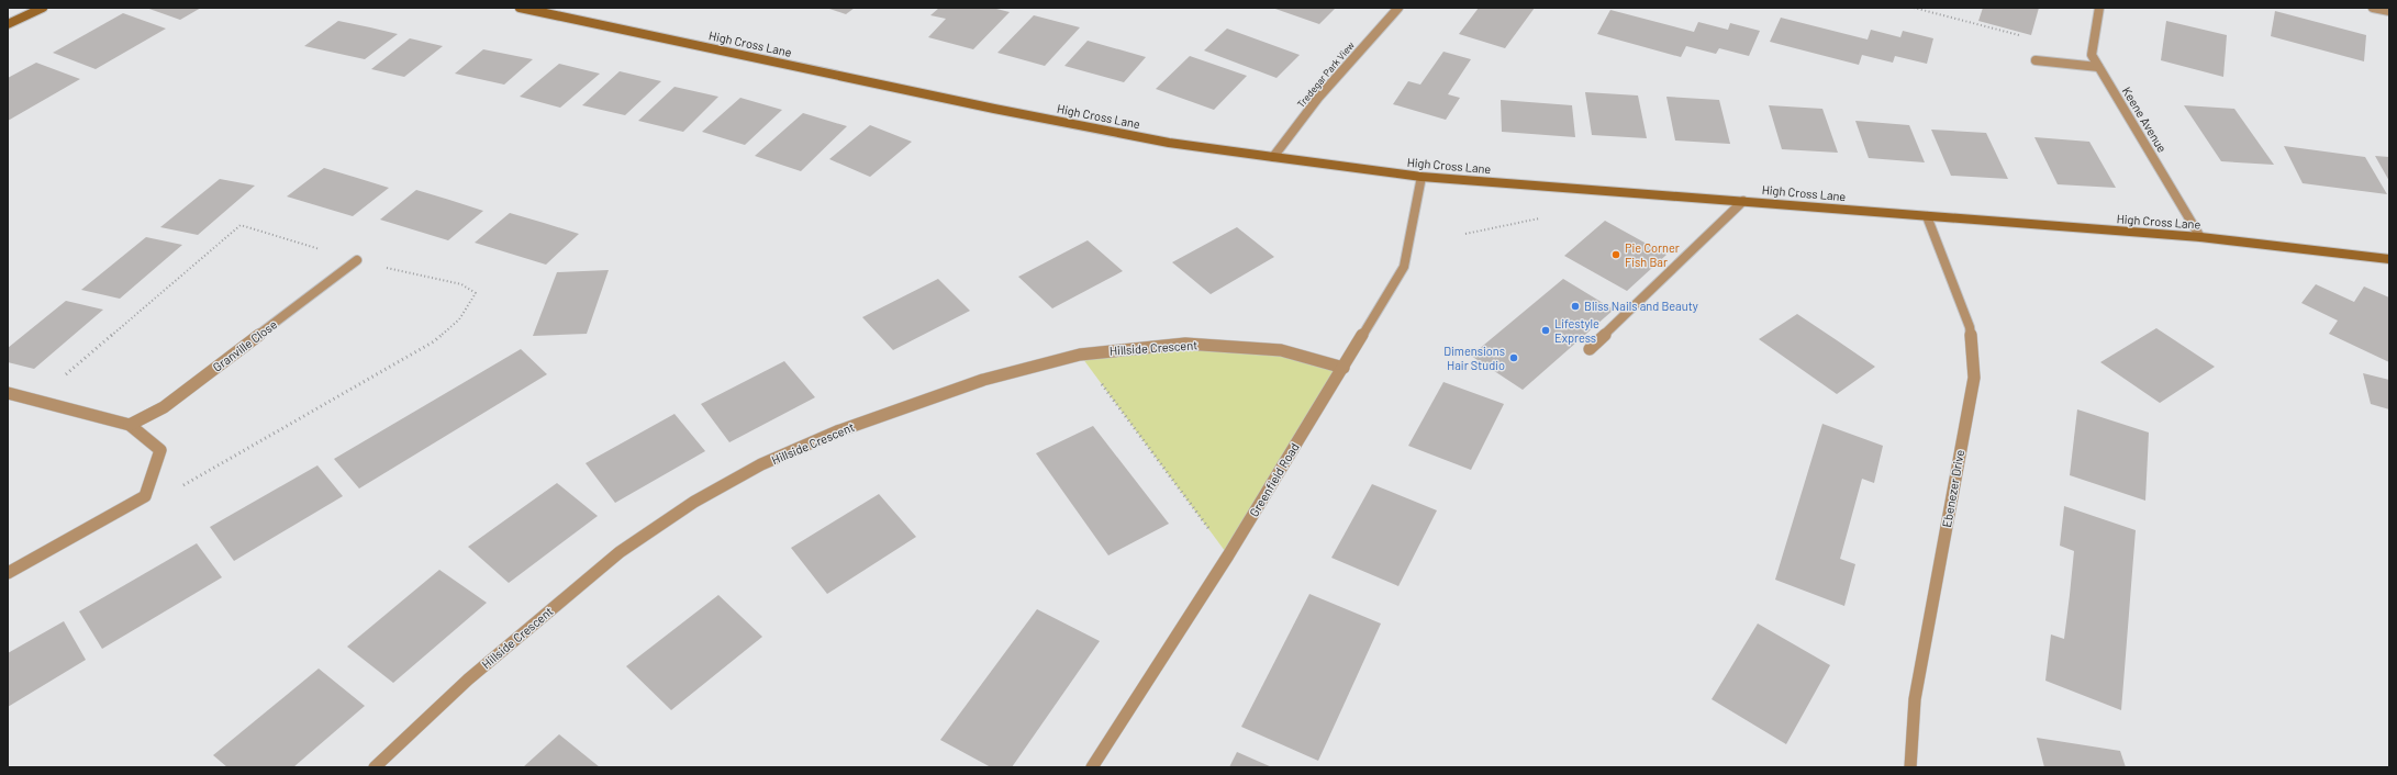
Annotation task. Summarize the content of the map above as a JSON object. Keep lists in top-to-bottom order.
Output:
{
  "streets": {
    "street": [
      "High Cross Lane",
      "Tredegar Park View",
      "Keene Avenue",
      "Granville Close",
      "Hillside Crescent",
      "Greenfield Road",
      "Ebenezer Drive"
    ]
  },
  "crossings": [
    ["High Cross Lane", "Tredegar Park View"],
    ["High Cross Lane", "Keene Avenue"],
    ["High Cross Lane", "Greenfield Road"],
    ["High Cross Lane", "Ebenezer Drive"],
    ["Hillside Crescent", "Greenfield Road"]
  ],
  "places": [
    "Pie Corner Fish Bar",
    "Bliss Nails and Beauty",
    "Lifestyle Express",
    "Dimensions Hair Studio"
  ]
}
